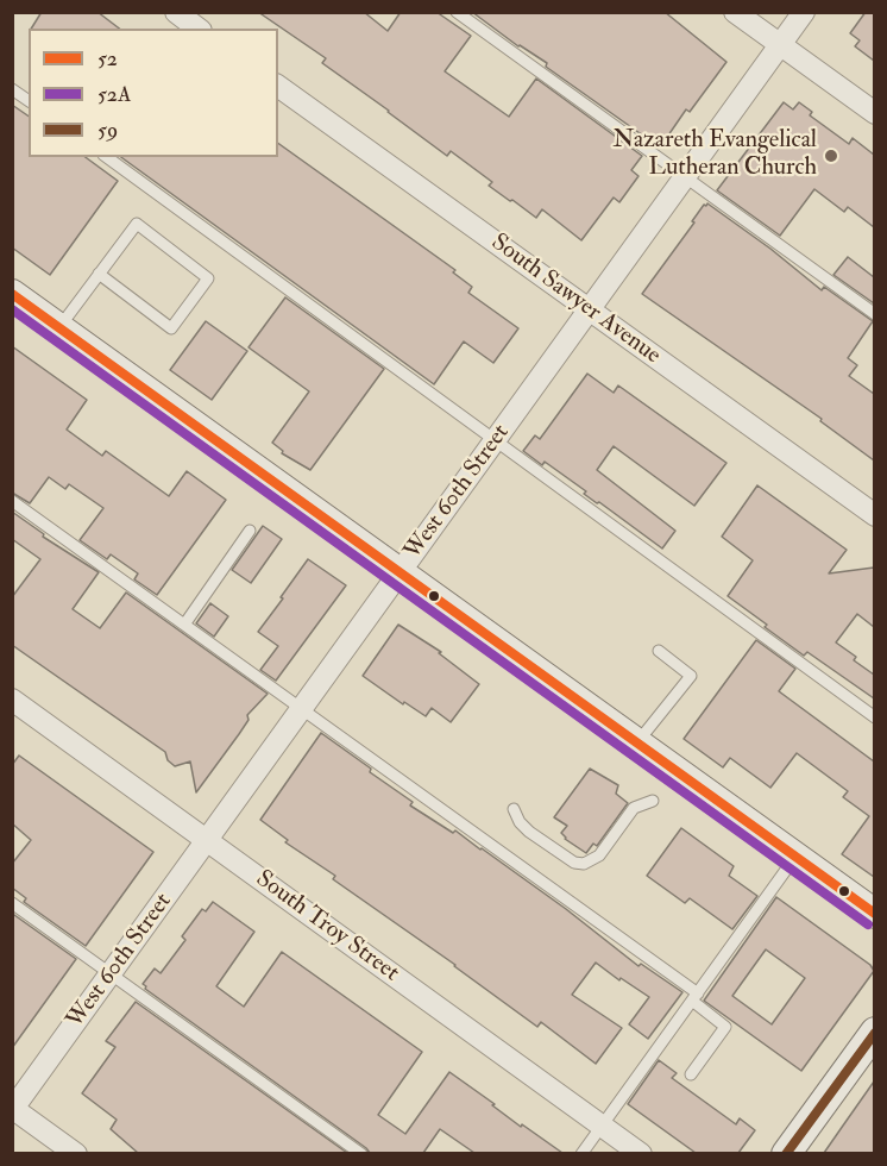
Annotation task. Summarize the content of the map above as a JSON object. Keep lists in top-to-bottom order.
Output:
{
  "streets": {
    "street": ["South Sawyer Avenue", "West 60th Street", "South Troy Street"]
  },
  "crossings": [
    ["South Sawyer Avenue", "West 60th Street"],
    ["West 60th Street", "South Troy Street"]
  ],
  "places": ["Nazareth Evangelical Lutheran Church"],
  "lines": ["transit line 52", "transit line 52A", "transit line 59"],
  "legend": ["52", "52A", "59"]
}
